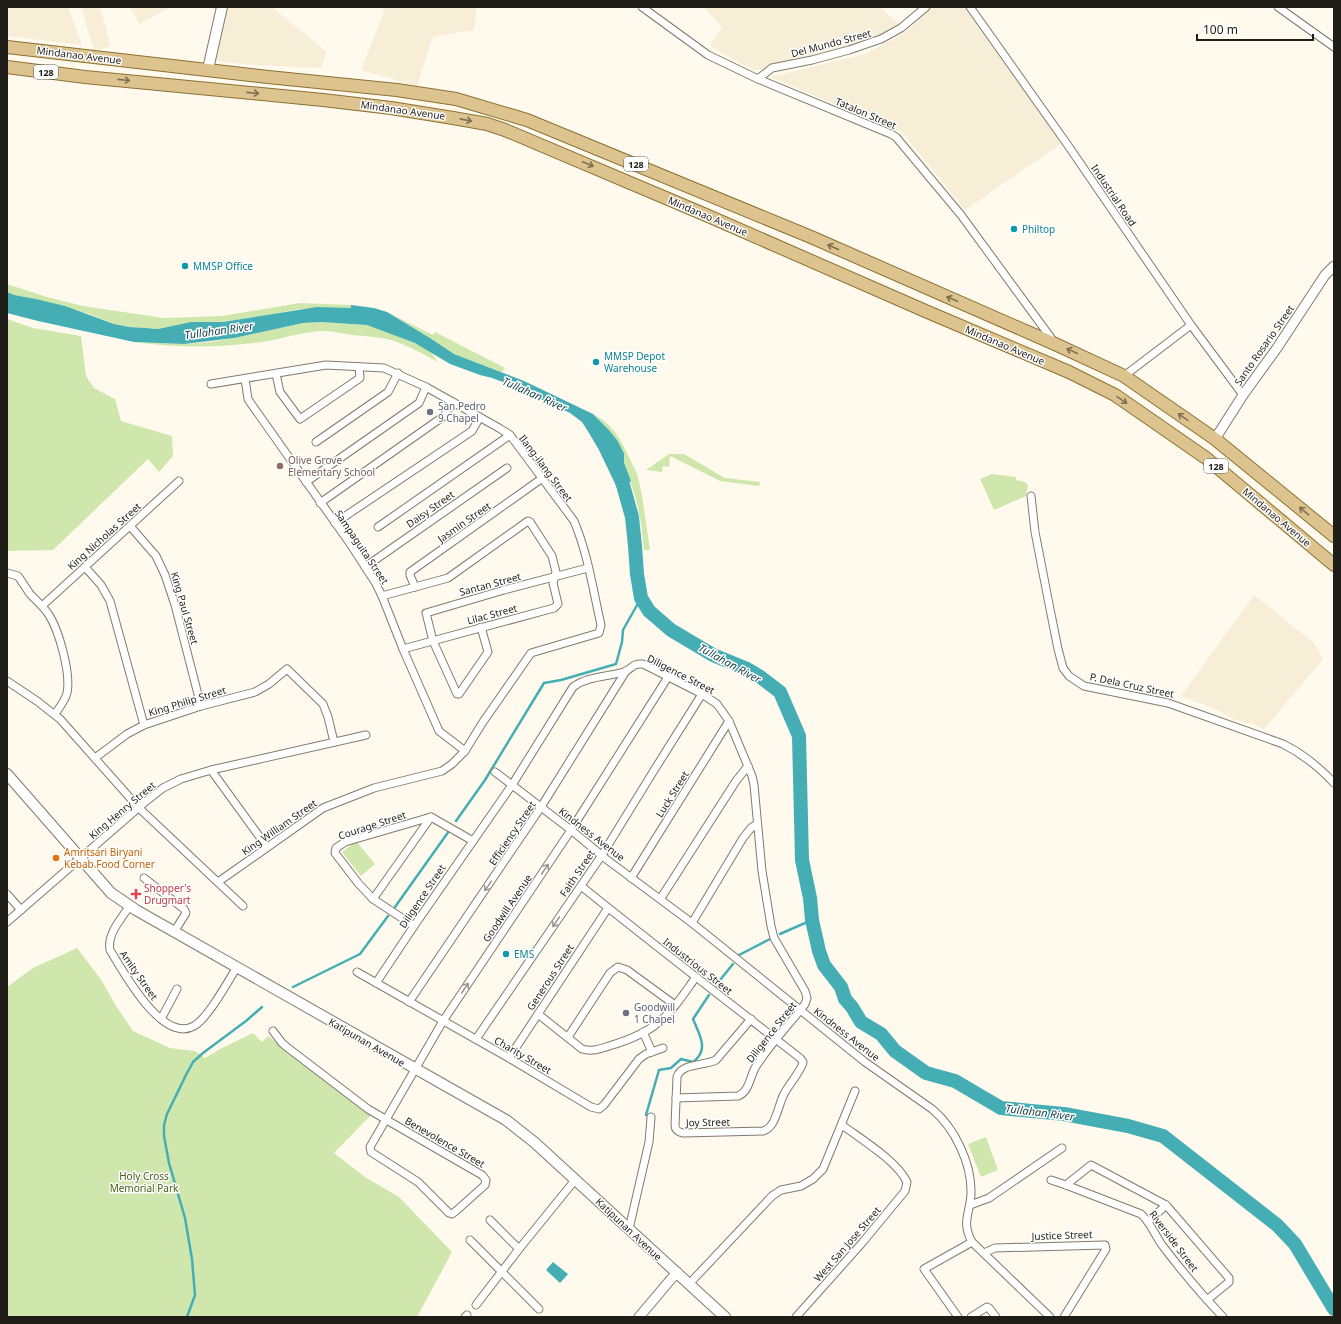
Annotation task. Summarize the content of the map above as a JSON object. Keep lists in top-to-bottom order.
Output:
{
  "streets": {
    "main road": ["Mindanao Avenue", "128", "Katipunan Avenue"],
    "street": [
      "Del Mundo Street",
      "Tatalon Street",
      "Industrial Road",
      "Santo Rosario Street",
      "Ilang-ilang Street",
      "Daisy Street",
      "Jasmin Street",
      "King Nicholas Street",
      "Sampaguita Street",
      "Santan Street",
      "King Paul Street",
      "Lilac Street",
      "Diligence Street",
      "P. Dela Cruz Street",
      "King Philip Street",
      "Luck Street",
      "King Henry Street",
      "Courage Street",
      "King William Street",
      "Efficiency Street",
      "Kindness Avenue",
      "Faith Street",
      "Goodwill Avenue",
      "Industrious Street",
      "Amity Street",
      "Generous Street",
      "Charity Street",
      "Joy Street",
      "Benevolence Street",
      "Justice Street",
      "Riverside Street",
      "West San Jose Street"
    ]
  },
  "crossings": [
    ["Del Mundo Street", "Tatalon Street"],
    ["Mindanao Avenue", "Tatalon Street"],
    ["Mindanao Avenue", "Santo Rosario Street"],
    ["Industrial Road", "Santo Rosario Street"],
    ["Ilang-ilang Street", "Jasmin Street"],
    ["Ilang-ilang Street", "Sampaguita Street"],
    ["Ilang-ilang Street", "Santan Street"],
    ["Ilang-ilang Street", "King William Street"],
    ["Daisy Street", "Sampaguita Street"],
    ["King Nicholas Street", "King Paul Street"],
    ["Sampaguita Street", "Lilac Street"],
    ["Sampaguita Street", "King William Street"],
    ["Santan Street", "Lilac Street"],
    ["King Paul Street", "King Philip Street"],
    ["Diligence Street", "Luck Street"],
    ["Diligence Street", "Courage Street"],
    ["Diligence Street", "Efficiency Street"],
    ["Diligence Street", "Kindness Avenue"],
    ["Diligence Street", "Faith Street"],
    ["Diligence Street", "Goodwill Avenue"],
    ["Diligence Street", "Industrious Street"],
    ["Diligence Street", "Charity Street"],
    ["Diligence Street", "Joy Street"],
    ["King Philip Street", "King Henry Street"],
    ["Luck Street", "Kindness Avenue"],
    ["King Henry Street", "Katipunan Avenue"],
    ["Efficiency Street", "Kindness Avenue"],
    ["Efficiency Street", "Charity Street"],
    ["Kindness Avenue", "Faith Street"],
    ["Kindness Avenue", "Goodwill Avenue"],
    ["Faith Street", "Industrious Street"],
    ["Faith Street", "Charity Street"],
    ["Goodwill Avenue", "Katipunan Avenue"],
    ["Goodwill Avenue", "Charity Street"],
    ["Goodwill Avenue", "Benevolence Street"],
    ["Industrious Street", "Generous Street"],
    ["Industrious Street", "Joy Street"],
    ["Amity Street", "Katipunan Avenue"],
    ["Generous Street", "Charity Street"]
  ],
  "one_way": ["Efficiency Street", "Faith Street", "Goodwill Avenue"],
  "water": ["Tullahan River"],
  "parks": ["Holy Cross Memorial Park"],
  "places": {
    "other": [
      "Philtop",
      "MMSP Office",
      "MMSP Depot Warehouse",
      "San Pedro 9 Chapel",
      "Olive Grove Elementary School",
      "Amritsari Biryani Kebab Food Corner",
      "EMS",
      "Goodwill 1 Chapel"
    ],
    "health": ["Shopper's Drugmart"]
  },
  "scale_bar": "100 m"
}
